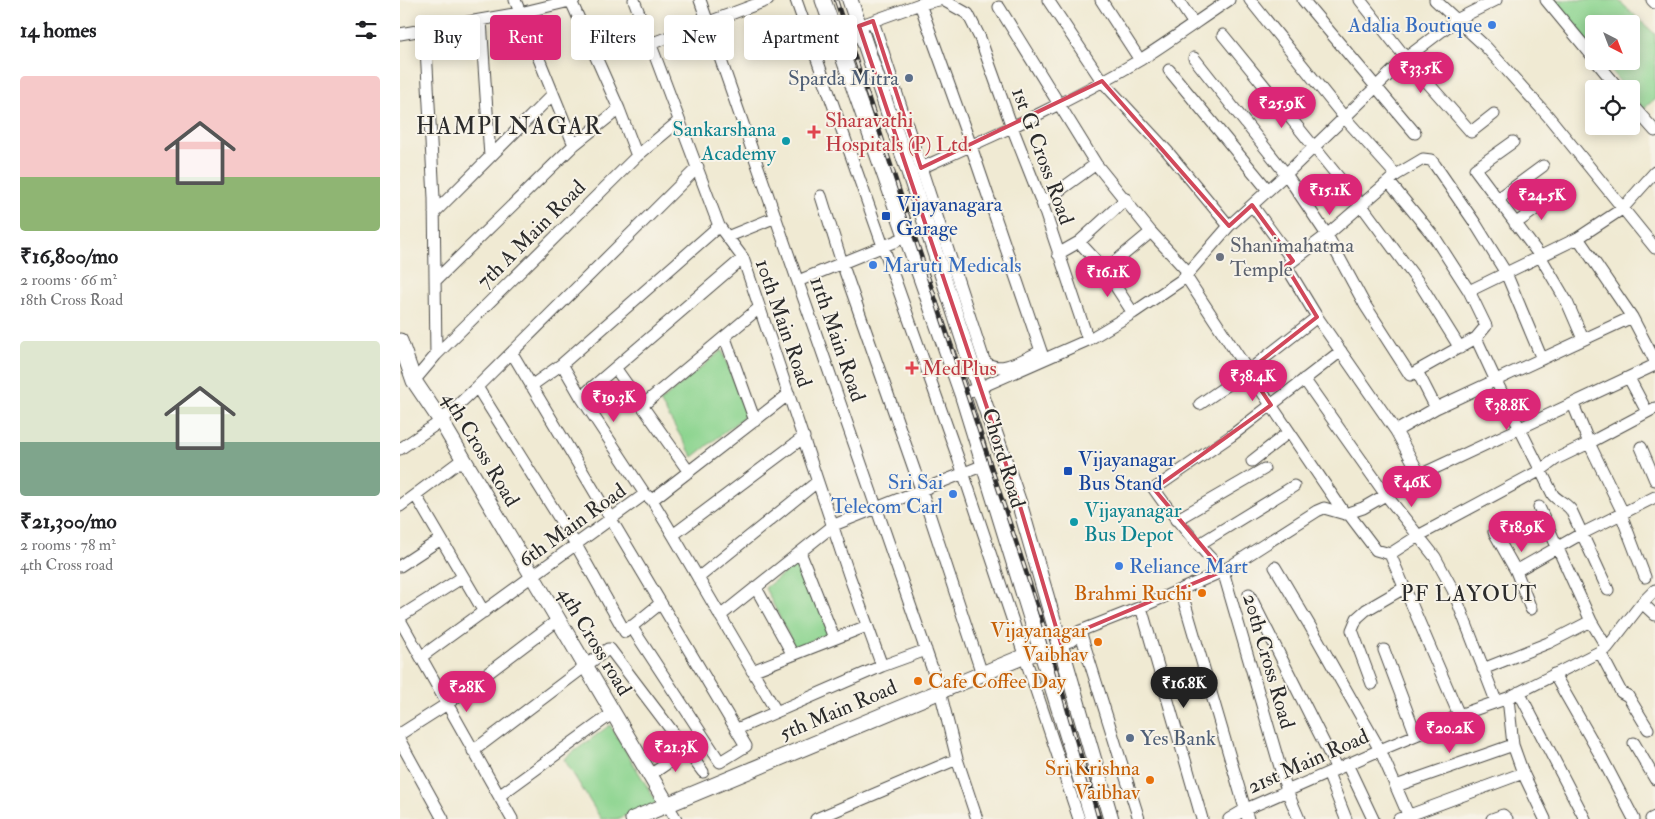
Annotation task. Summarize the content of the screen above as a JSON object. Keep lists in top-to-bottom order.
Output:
{
  "streets": {
    "main road": [
      "4th Cross Road",
      "Chord Road",
      "4th Cross road",
      "5th Main Road"
    ],
    "street": [
      "1st G Cross Road",
      "7th A Main Road",
      "10th Main Road",
      "11th Main Road",
      "6th Main Road",
      "20th Cross Road",
      "21st Main Road"
    ]
  },
  "crossings": [
    ["7th A Main Road", "10th Main Road"],
    ["7th A Main Road", "4th Cross Road"],
    ["10th Main Road", "6th Main Road"],
    ["11th Main Road", "5th Main Road"],
    ["4th Cross Road", "6th Main Road"],
    ["4th Cross Road", "4th Cross road"],
    ["Chord Road", "5th Main Road"],
    ["6th Main Road", "4th Cross road"],
    ["4th Cross road", "5th Main Road"],
    ["20th Cross Road", "21st Main Road"]
  ],
  "districts": ["HAMPI NAGAR", "PF LAYOUT"],
  "places": {
    "other": [
      "Adalia Boutique",
      "Sparda Mitra",
      "Sankarshana Academy",
      "Shanimahatma Temple",
      "Maruti Medicals",
      "Sri Sai Telecom Carl",
      "Vijayanagar Bus Depot",
      "Reliance Mart",
      "Brahmi Ruchi",
      "Vijayanagar Vaibhav",
      "Cafe Coffee Day",
      "Yes Bank",
      "Sri Krishna Vaibhav"
    ],
    "health": ["Sharavathi Hospitals (P) Ltd.", "MedPlus"],
    "transit": ["Vijayanagara Garage", "Vijayanagar Bus Stand"]
  },
  "north": "bottom right",
  "page": {
    "heading": "14 homes",
    "chip": [
      "Buy",
      "Rent",
      "Filters",
      "New",
      "Apartment"
    ],
    "price": [
      "₹33.5K",
      "₹25.9K",
      "₹15.1K",
      "₹24.5K",
      "₹16.1K",
      "₹38.4K",
      "₹19.3K",
      "₹38.8K",
      "₹46K",
      "₹18.9K",
      "₹16.8K",
      "₹28K",
      "₹20.2K",
      "₹21.3K"
    ],
    "list": [
      {
        "name": "₹16,800/mo",
        "note": "2 rooms · 66 m² · 18th Cross Road"
      },
      {
        "name": "₹21,300/mo",
        "note": "2 rooms · 78 m² · 4th Cross road"
      }
    ]
  }
}
